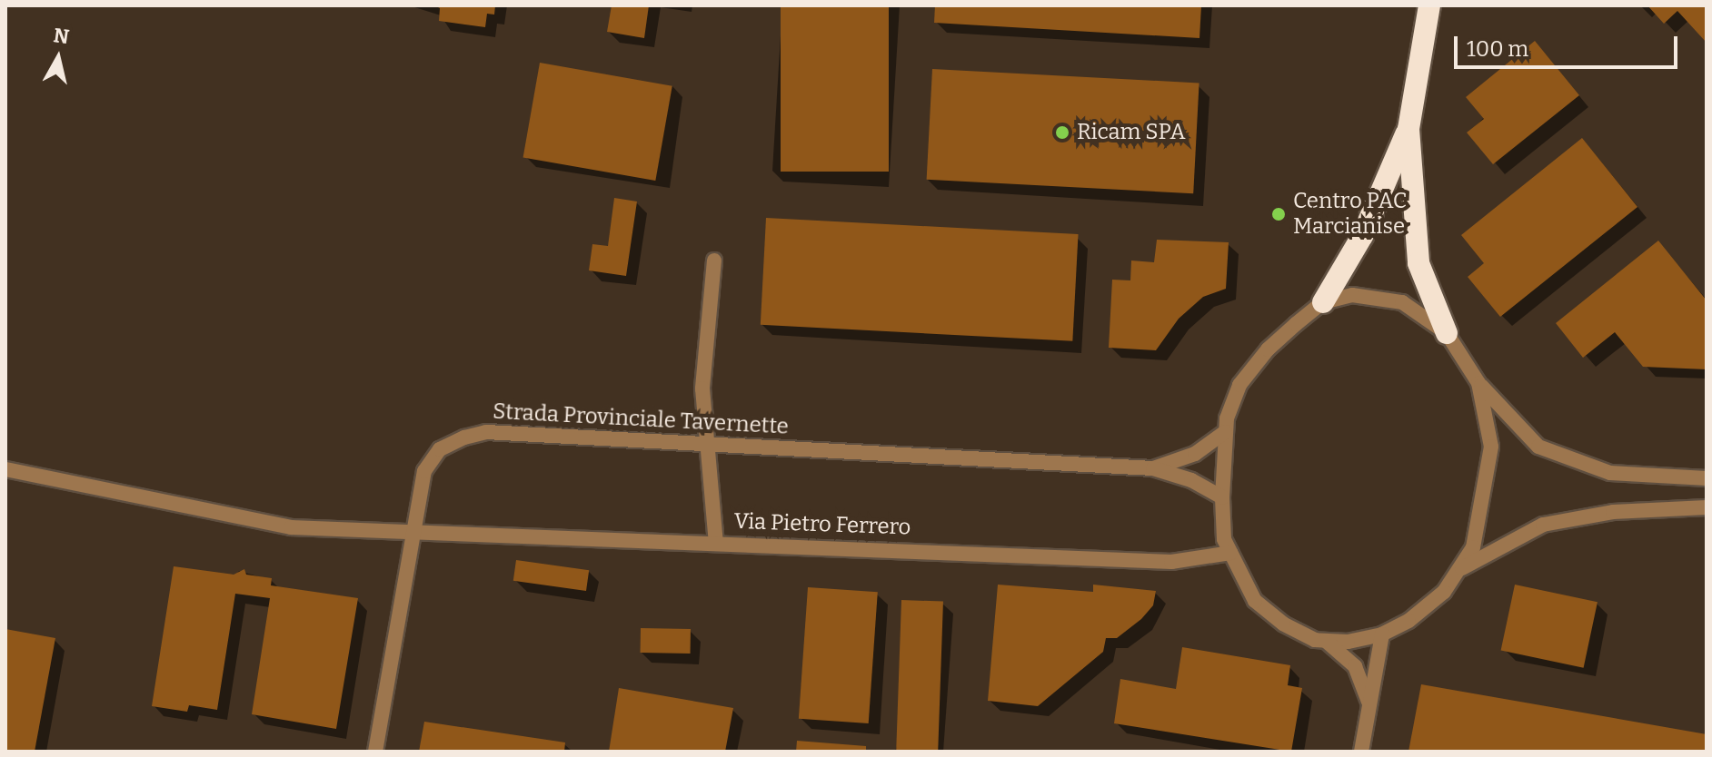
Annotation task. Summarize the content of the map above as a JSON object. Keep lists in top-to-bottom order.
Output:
{
  "streets": {
    "street": ["Strada Provinciale Tavernette", "Via Pietro Ferrero"]
  },
  "crossings": [
    ["Strada Provinciale Tavernette", "Via Pietro Ferrero"]
  ],
  "places": ["Ricam SPA", "Centro PAC Marcianise"],
  "scale_bar": "100 m",
  "north": "top"
}
